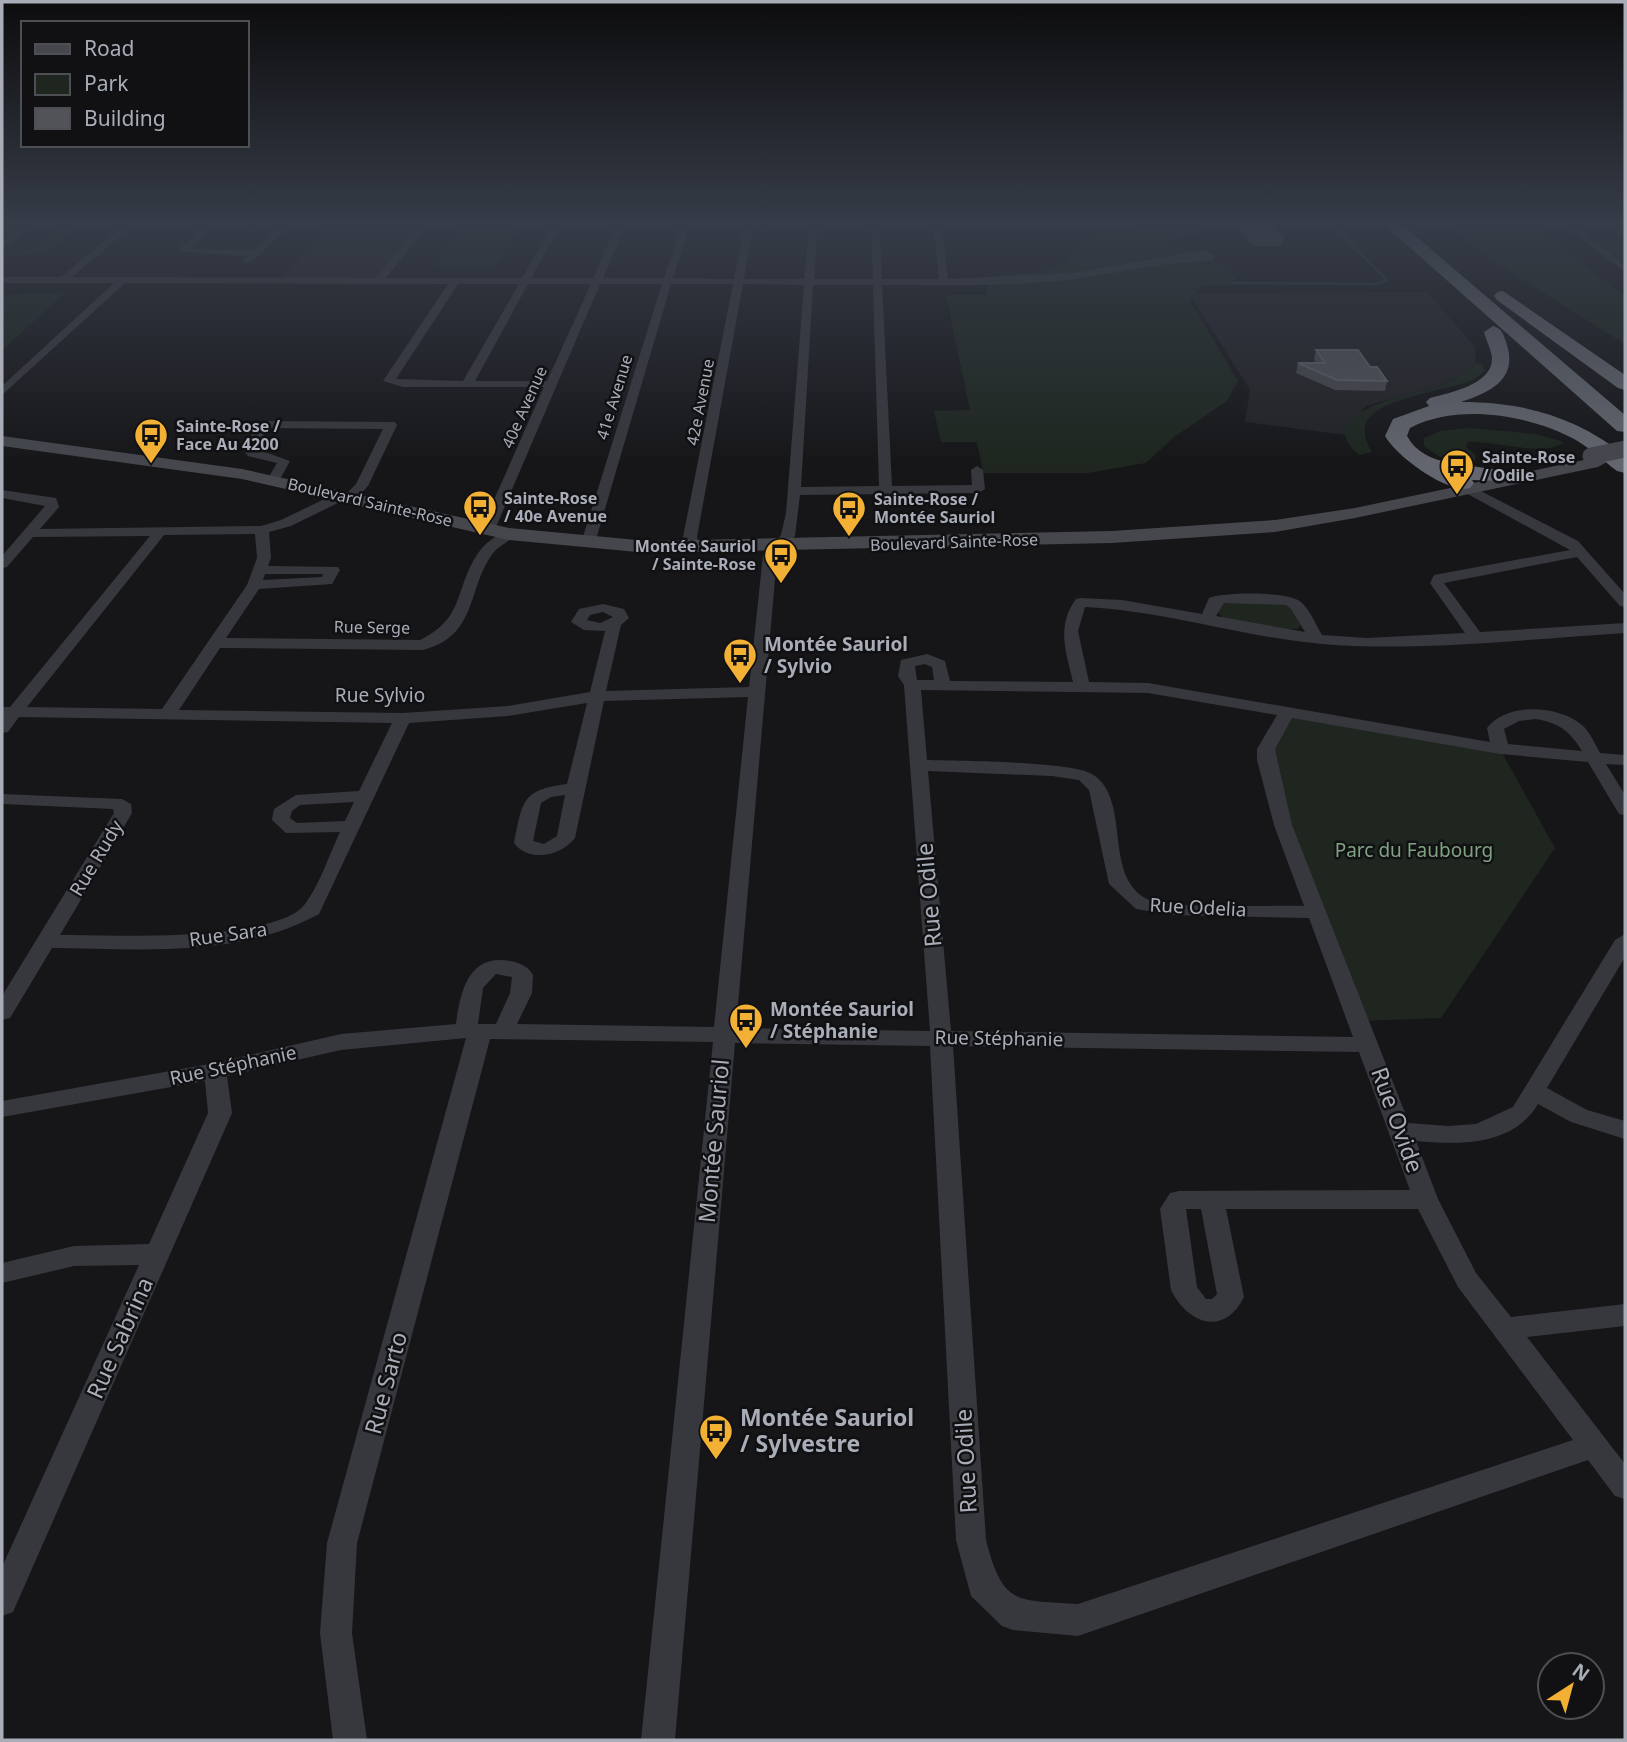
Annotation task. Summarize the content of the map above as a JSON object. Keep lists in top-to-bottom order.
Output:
{
  "streets": {
    "street": [
      "41e Avenue",
      "42e Avenue",
      "40e Avenue",
      "Boulevard Sainte-Rose",
      "Rue Serge",
      "Rue Sylvio",
      "Rue Rudy",
      "Rue Odile",
      "Rue Odelia",
      "Rue Sara",
      "Rue Stéphanie",
      "Rue Ovide",
      "Montée Sauriol",
      "Rue Sabrina",
      "Rue Sarto"
    ]
  },
  "crossings": [
    ["41e Avenue", "Boulevard Sainte-Rose"],
    ["42e Avenue", "Boulevard Sainte-Rose"],
    ["40e Avenue", "Boulevard Sainte-Rose"],
    ["Boulevard Sainte-Rose", "Rue Serge"],
    ["Boulevard Sainte-Rose", "Montée Sauriol"],
    ["Rue Sylvio", "Rue Sara"],
    ["Rue Sylvio", "Montée Sauriol"],
    ["Rue Rudy", "Rue Sara"],
    ["Rue Odile", "Rue Odelia"],
    ["Rue Odile", "Rue Stéphanie"],
    ["Rue Odile", "Rue Ovide"],
    ["Rue Odelia", "Rue Ovide"],
    ["Rue Stéphanie", "Rue Ovide"],
    ["Rue Stéphanie", "Montée Sauriol"],
    ["Rue Stéphanie", "Rue Sabrina"],
    ["Rue Stéphanie", "Rue Sarto"]
  ],
  "parks": ["Parc du Faubourg"],
  "places": {
    "bus stop": [
      "Sainte-Rose / Face Au 4200",
      "Sainte-Rose / Odile",
      "Sainte-Rose / 40e Avenue",
      "Sainte-Rose / Montée Sauriol",
      "Montée Sauriol / Sainte-Rose",
      "Montée Sauriol / Sylvio",
      "Montée Sauriol / Stéphanie",
      "Montée Sauriol / Sylvestre"
    ]
  },
  "legend": ["Road", "Park", "Building"],
  "north": "top right"
}
